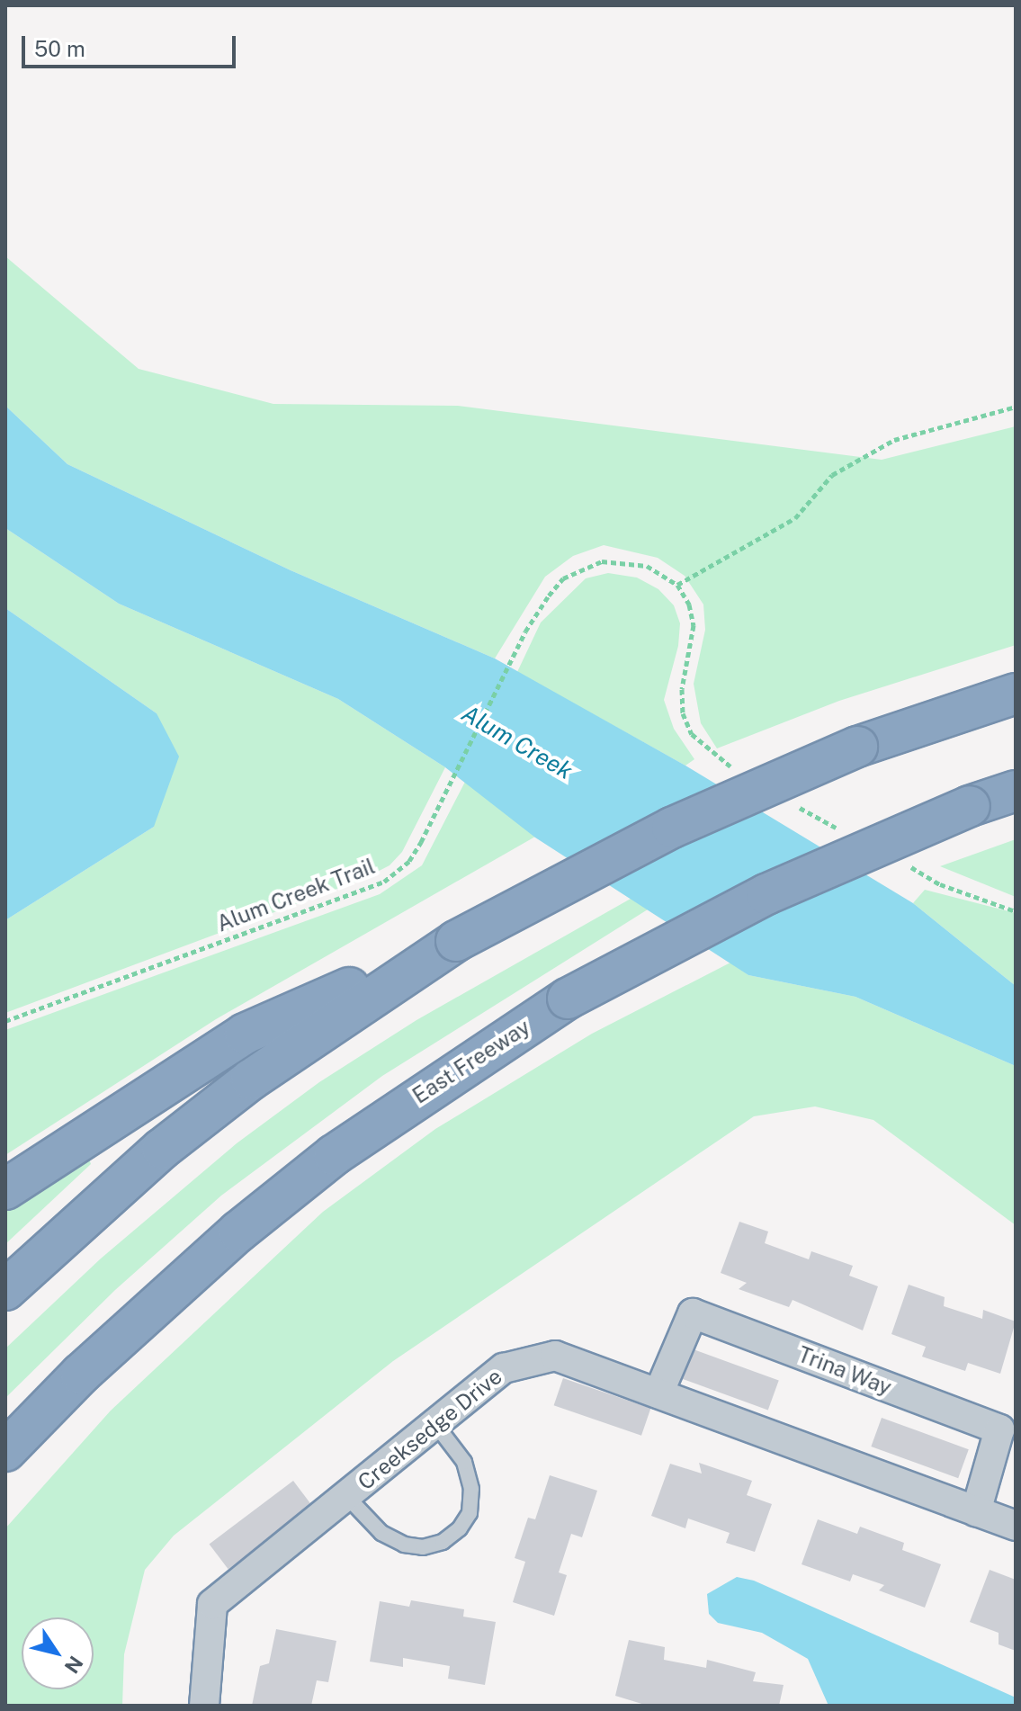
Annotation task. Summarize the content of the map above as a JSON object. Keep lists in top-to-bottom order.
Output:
{
  "streets": {
    "highway": ["East Freeway"],
    "street": ["Trina Way", "Creeksedge Drive"],
    "path": ["Alum Creek Trail"]
  },
  "crossings": [
    ["Trina Way", "Creeksedge Drive"]
  ],
  "water": ["Alum Creek"],
  "scale_bar": "50 m",
  "north": "bottom right"
}
